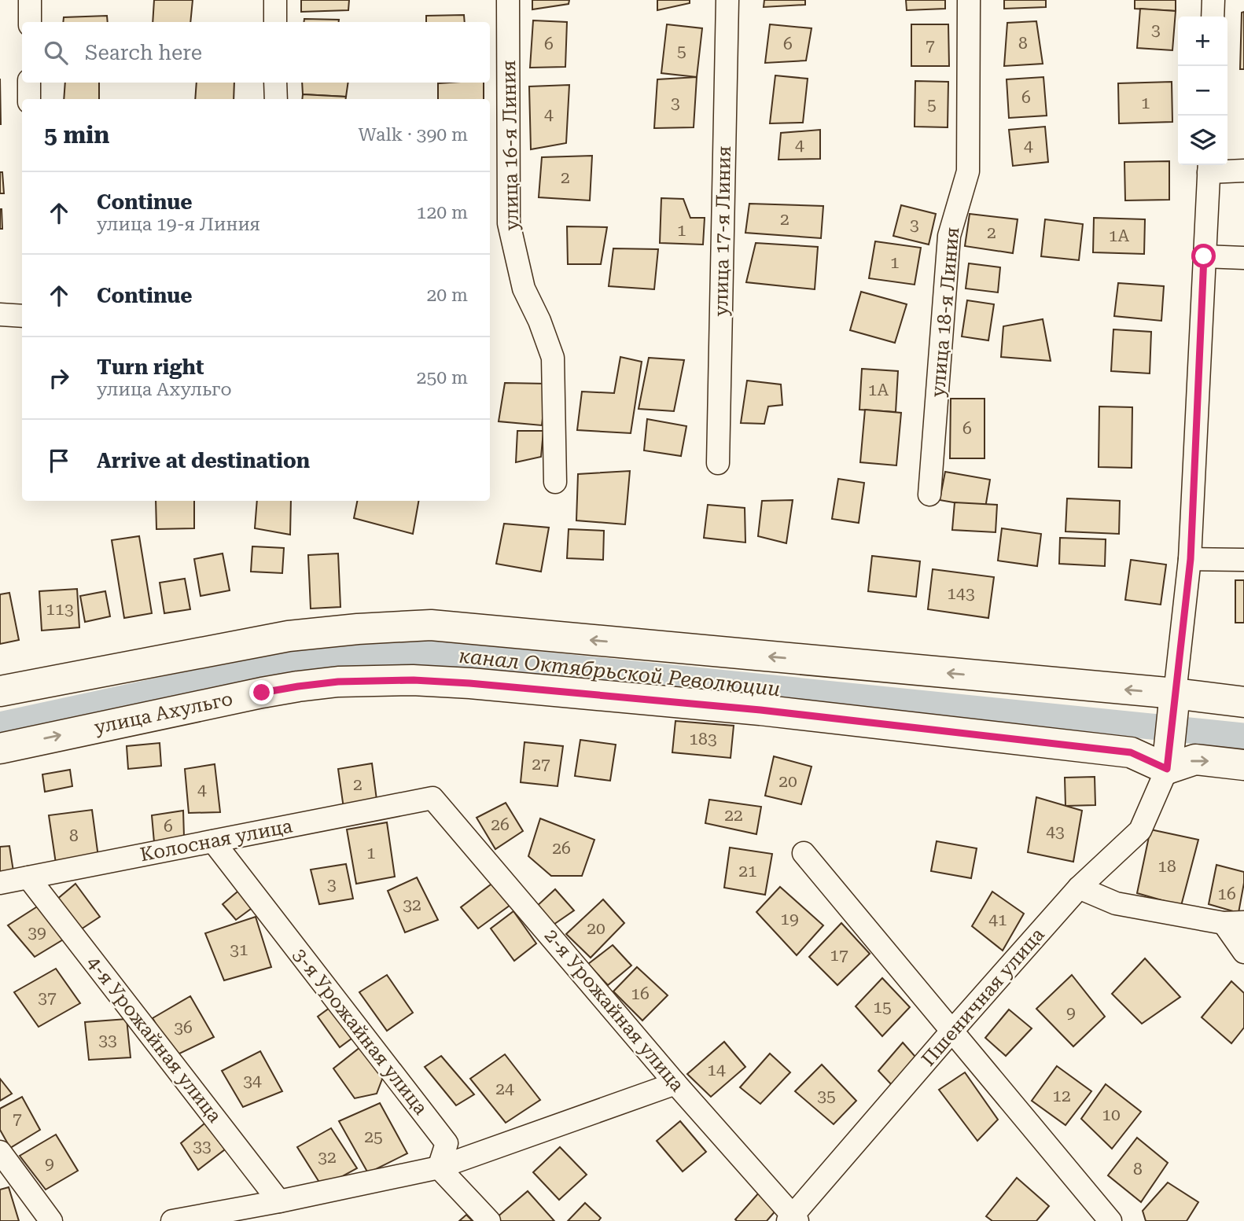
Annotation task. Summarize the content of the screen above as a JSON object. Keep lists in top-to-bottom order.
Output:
{
  "streets": {
    "main road": ["улица Ахульго"],
    "street": [
      "улица 16-я Линия",
      "улица 17-я Линия",
      "улица 18-я Линия",
      "Колосная улица",
      "Пшеничная улица",
      "2-я Урожайная улица",
      "3-я Урожайная улица",
      "4-я Урожайная улица"
    ]
  },
  "crossings": [
    ["улица Ахульго", "Пшеничная улица"],
    ["Колосная улица", "2-я Урожайная улица"],
    ["Колосная улица", "3-я Урожайная улица"],
    ["Колосная улица", "4-я Урожайная улица"],
    ["Пшеничная улица", "2-я Урожайная улица"]
  ],
  "water": ["канал Октябрьской Революции"],
  "house_numbers": [
    "3",
    "8",
    "6",
    "6",
    "7",
    "5",
    "6",
    "3",
    "1",
    "5",
    "4",
    "4",
    "4",
    "2",
    "2",
    "3",
    "1",
    "2",
    "1А",
    "1",
    "1А",
    "6",
    "143",
    "113",
    "183",
    "27",
    "20",
    "2",
    "4",
    "22",
    "26",
    "6",
    "43",
    "8",
    "26",
    "1",
    "18",
    "21",
    "3",
    "16",
    "32",
    "19",
    "41",
    "20",
    "39",
    "31",
    "17",
    "16",
    "37",
    "15",
    "9",
    "36",
    "33",
    "14",
    "34",
    "24",
    "35",
    "12",
    "10",
    "7",
    "25",
    "33",
    "32",
    "9",
    "8"
  ],
  "page": {
    "map_buttons": ["+", "−"],
    "search": "Search here",
    "heading": ["5 min", "Walk · 390 m"],
    "list": [
      ["Continue", "улица 19-я Линия", "120 m"],
      ["Continue", "20 m"],
      ["Turn right", "улица Ахульго", "250 m"],
      "Arrive at destination"
    ]
  }
}
